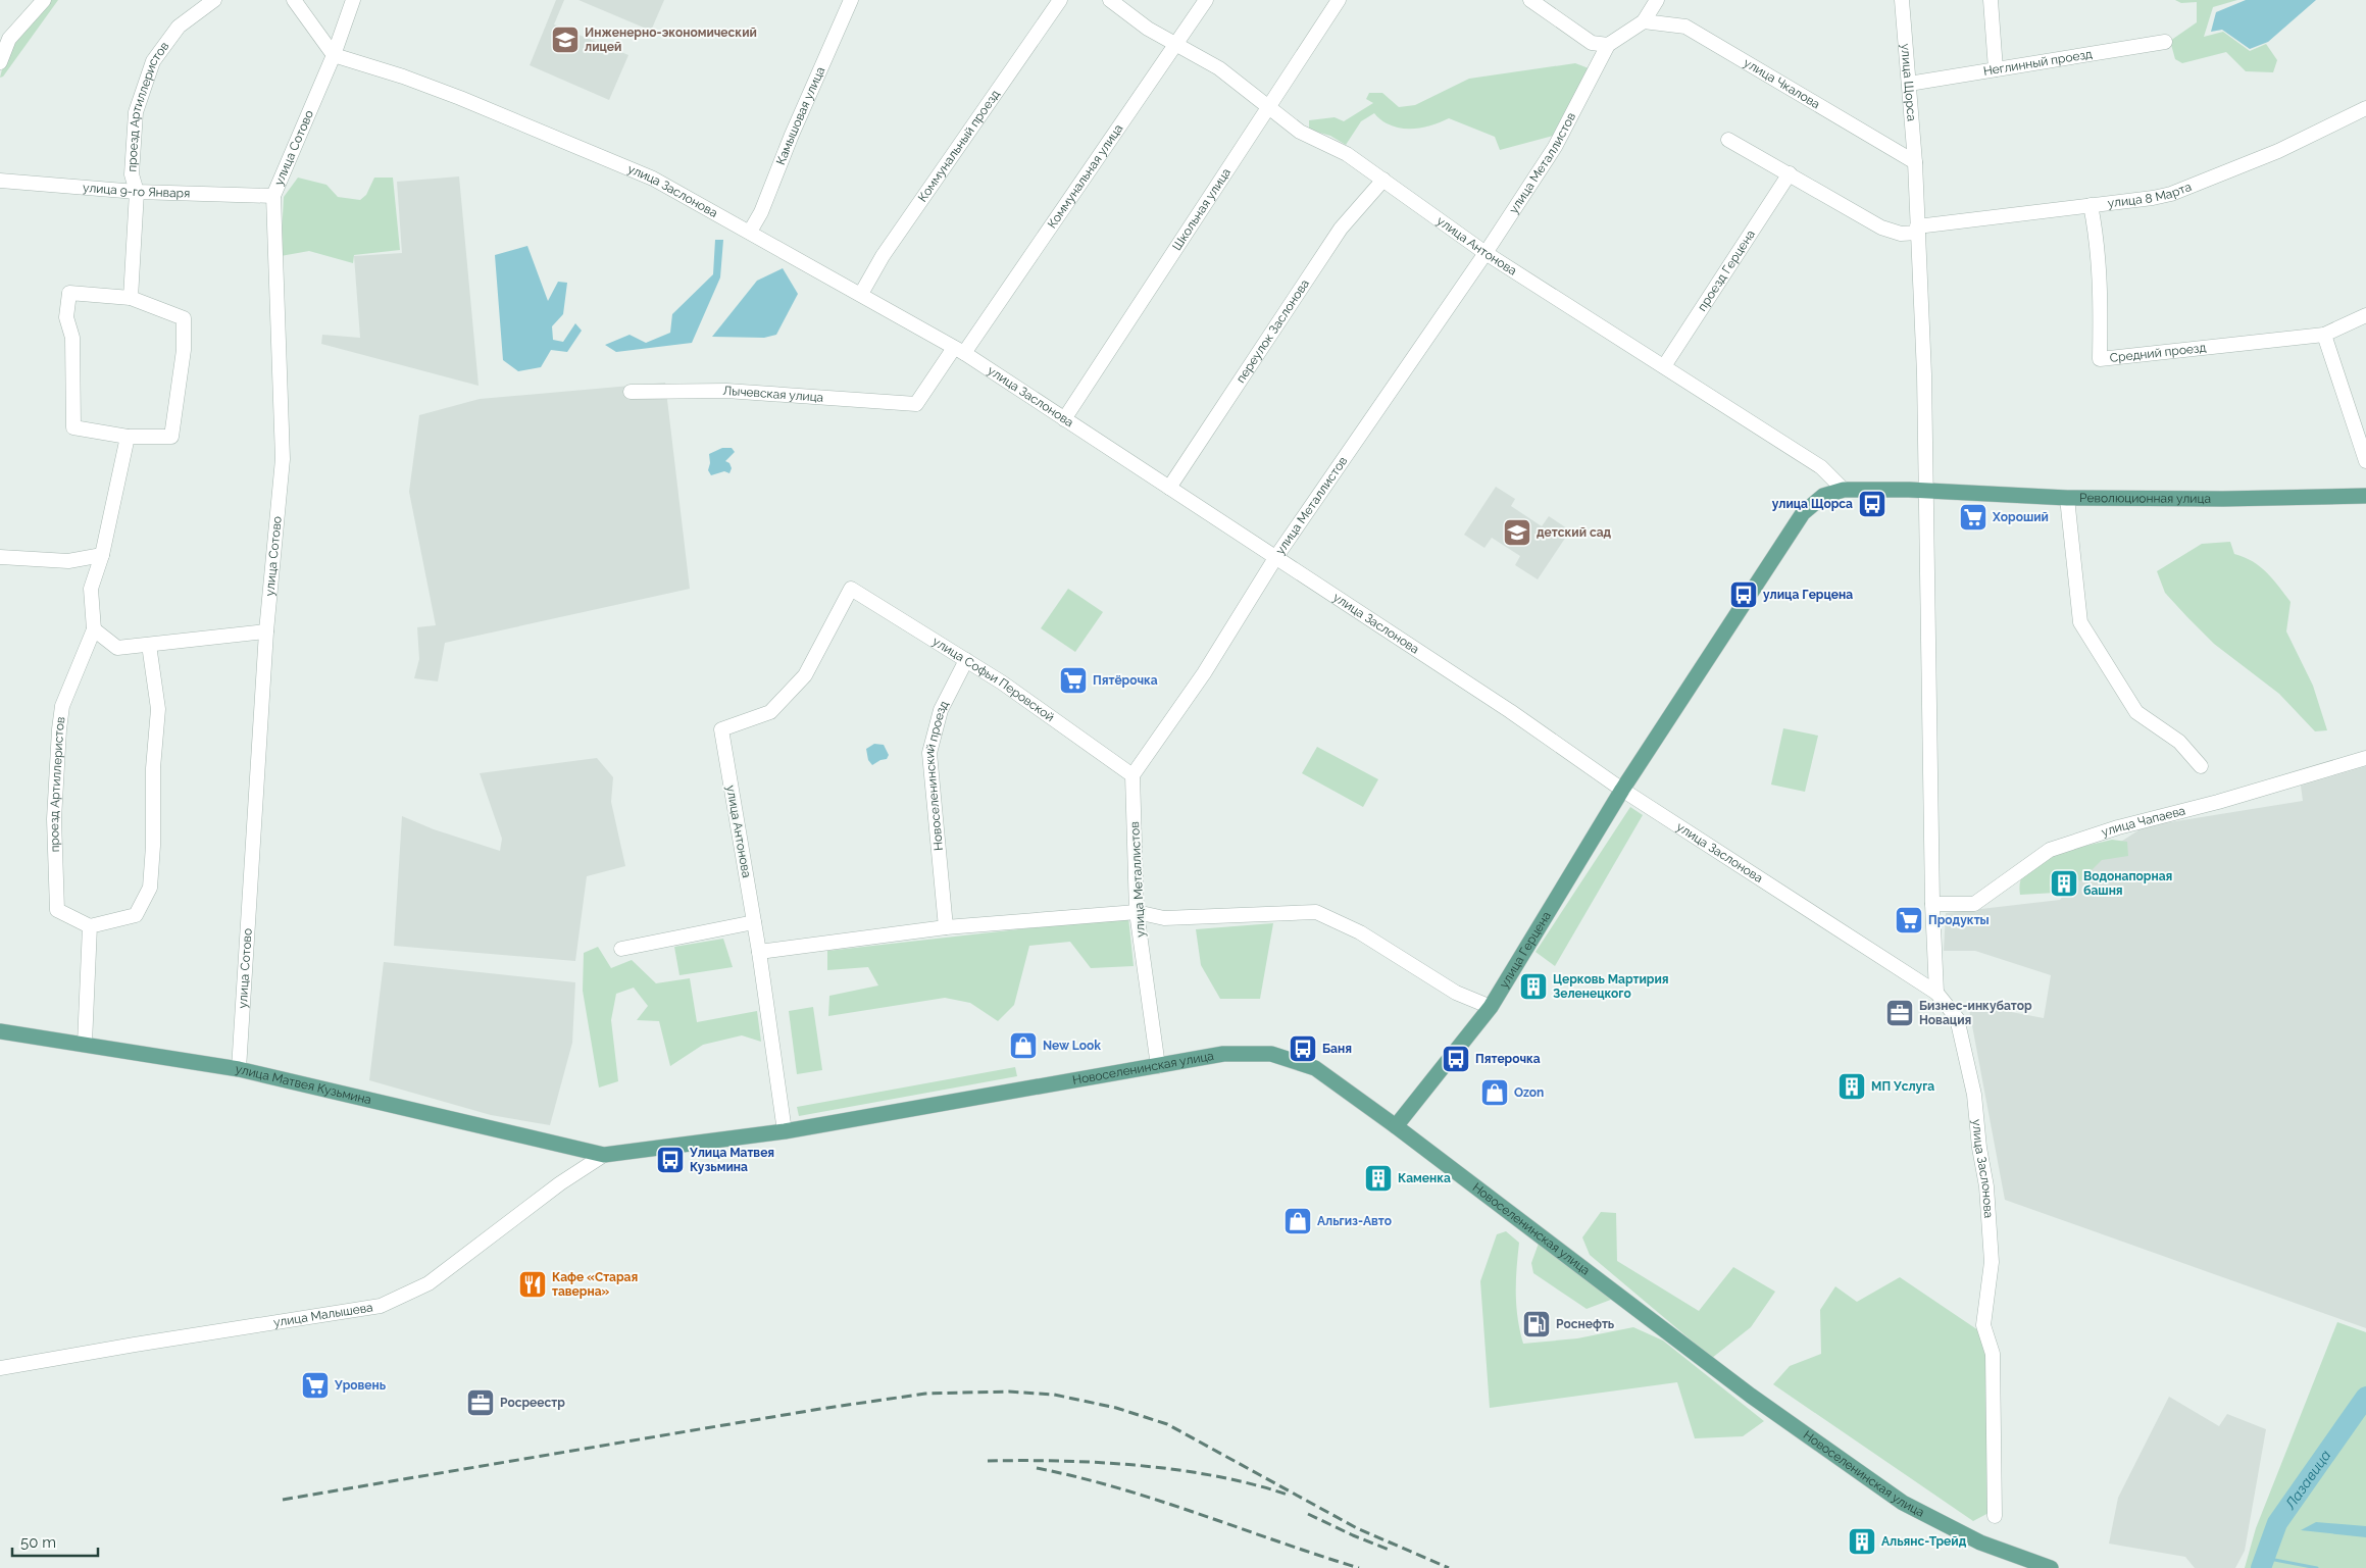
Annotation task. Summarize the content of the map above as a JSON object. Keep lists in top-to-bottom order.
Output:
{
  "streets": {
    "main road": [
      "Революционная улица",
      "улица Герцена",
      "Новоселенинская улица",
      "улица Матвея Кузьмина"
    ],
    "street": [
      "Неглинный проезд",
      "улица Чкалова",
      "улица Щорса",
      "проезд Артиллеристов",
      "Камышовая улица",
      "Коммунальный проезд",
      "улица Сотово",
      "улица Металлистов",
      "Коммунальная улица",
      "улица 9-го Января",
      "улица Заслонова",
      "улица 8 Марта",
      "Школьная улица",
      "улица Антонова",
      "проезд Герцена",
      "переулок Заслонова",
      "Средний проезд",
      "Лычевская улица",
      "улица Софьи Перовской",
      "Новоселенинский проезд",
      "улица Чапаева",
      "улица Малышева"
    ]
  },
  "crossings": [
    ["Неглинный проезд", "улица Щорса"],
    ["улица Чкалова", "улица Щорса"],
    ["улица Чкалова", "улица Металлистов"],
    ["улица Щорса", "улица Заслонова"],
    ["улица Щорса", "улица 8 Марта"],
    ["улица Щорса", "Революционная улица"],
    ["улица Щорса", "улица Чапаева"],
    ["улица Щорса", "улица Герцена"],
    ["проезд Артиллеристов", "улица 9-го Января"],
    ["Камышовая улица", "улица Заслонова"],
    ["Коммунальный проезд", "улица Заслонова"],
    ["улица Сотово", "улица 9-го Января"],
    ["улица Сотово", "улица Заслонова"],
    ["улица Сотово", "улица Матвея Кузьмина"],
    ["улица Металлистов", "улица Заслонова"],
    ["улица Металлистов", "улица Антонова"],
    ["улица Металлистов", "улица Софьи Перовской"],
    ["улица Металлистов", "Новоселенинская улица"],
    ["Коммунальная улица", "улица Заслонова"],
    ["Коммунальная улица", "улица Антонова"],
    ["Коммунальная улица", "Лычевская улица"],
    ["улица Заслонова", "Школьная улица"],
    ["улица Заслонова", "переулок Заслонова"],
    ["улица Заслонова", "улица Герцена"],
    ["улица 8 Марта", "Средний проезд"],
    ["Школьная улица", "улица Антонова"],
    ["улица Антонова", "проезд Герцена"],
    ["улица Антонова", "переулок Заслонова"],
    ["улица Антонова", "улица Софьи Перовской"],
    ["улица Антонова", "улица Герцена"],
    ["улица Антонова", "Новоселенинская улица"],
    ["Революционная улица", "улица Герцена"],
    ["улица Софьи Перовской", "Новоселенинский проезд"],
    ["улица Герцена", "Новоселенинская улица"],
    ["Новоселенинская улица", "улица Матвея Кузьмина"],
    ["Новоселенинская улица", "улица Малышева"],
    ["улица Матвея Кузьмина", "улица Малышева"]
  ],
  "water": ["Лазавица"],
  "places": {
    "school or university": ["Инженерно-экономический лицей", "детский сад"],
    "bus stop": [
      "улица Щорса",
      "улица Герцена",
      "Баня",
      "Пятерочка",
      "Улица Матвея Кузьмина"
    ],
    "supermarket": [
      "Хороший",
      "Пятёрочка",
      "Продукты",
      "Уровень"
    ],
    "building": [
      "Водонапорная башня",
      "Церковь Мартирия Зеленецкого",
      "МП Услуга",
      "Каменка",
      "Альянс-Трейд"
    ],
    "office": ["Бизнес-инкубатор Новация", "Росреестр"],
    "shop": ["New Look", "Ozon", "Альгиз-Авто"],
    "restaurant": ["Кафе «Старая таверна»"],
    "fuel station": ["Роснефть"]
  },
  "scale_bar": "50 m"
}
